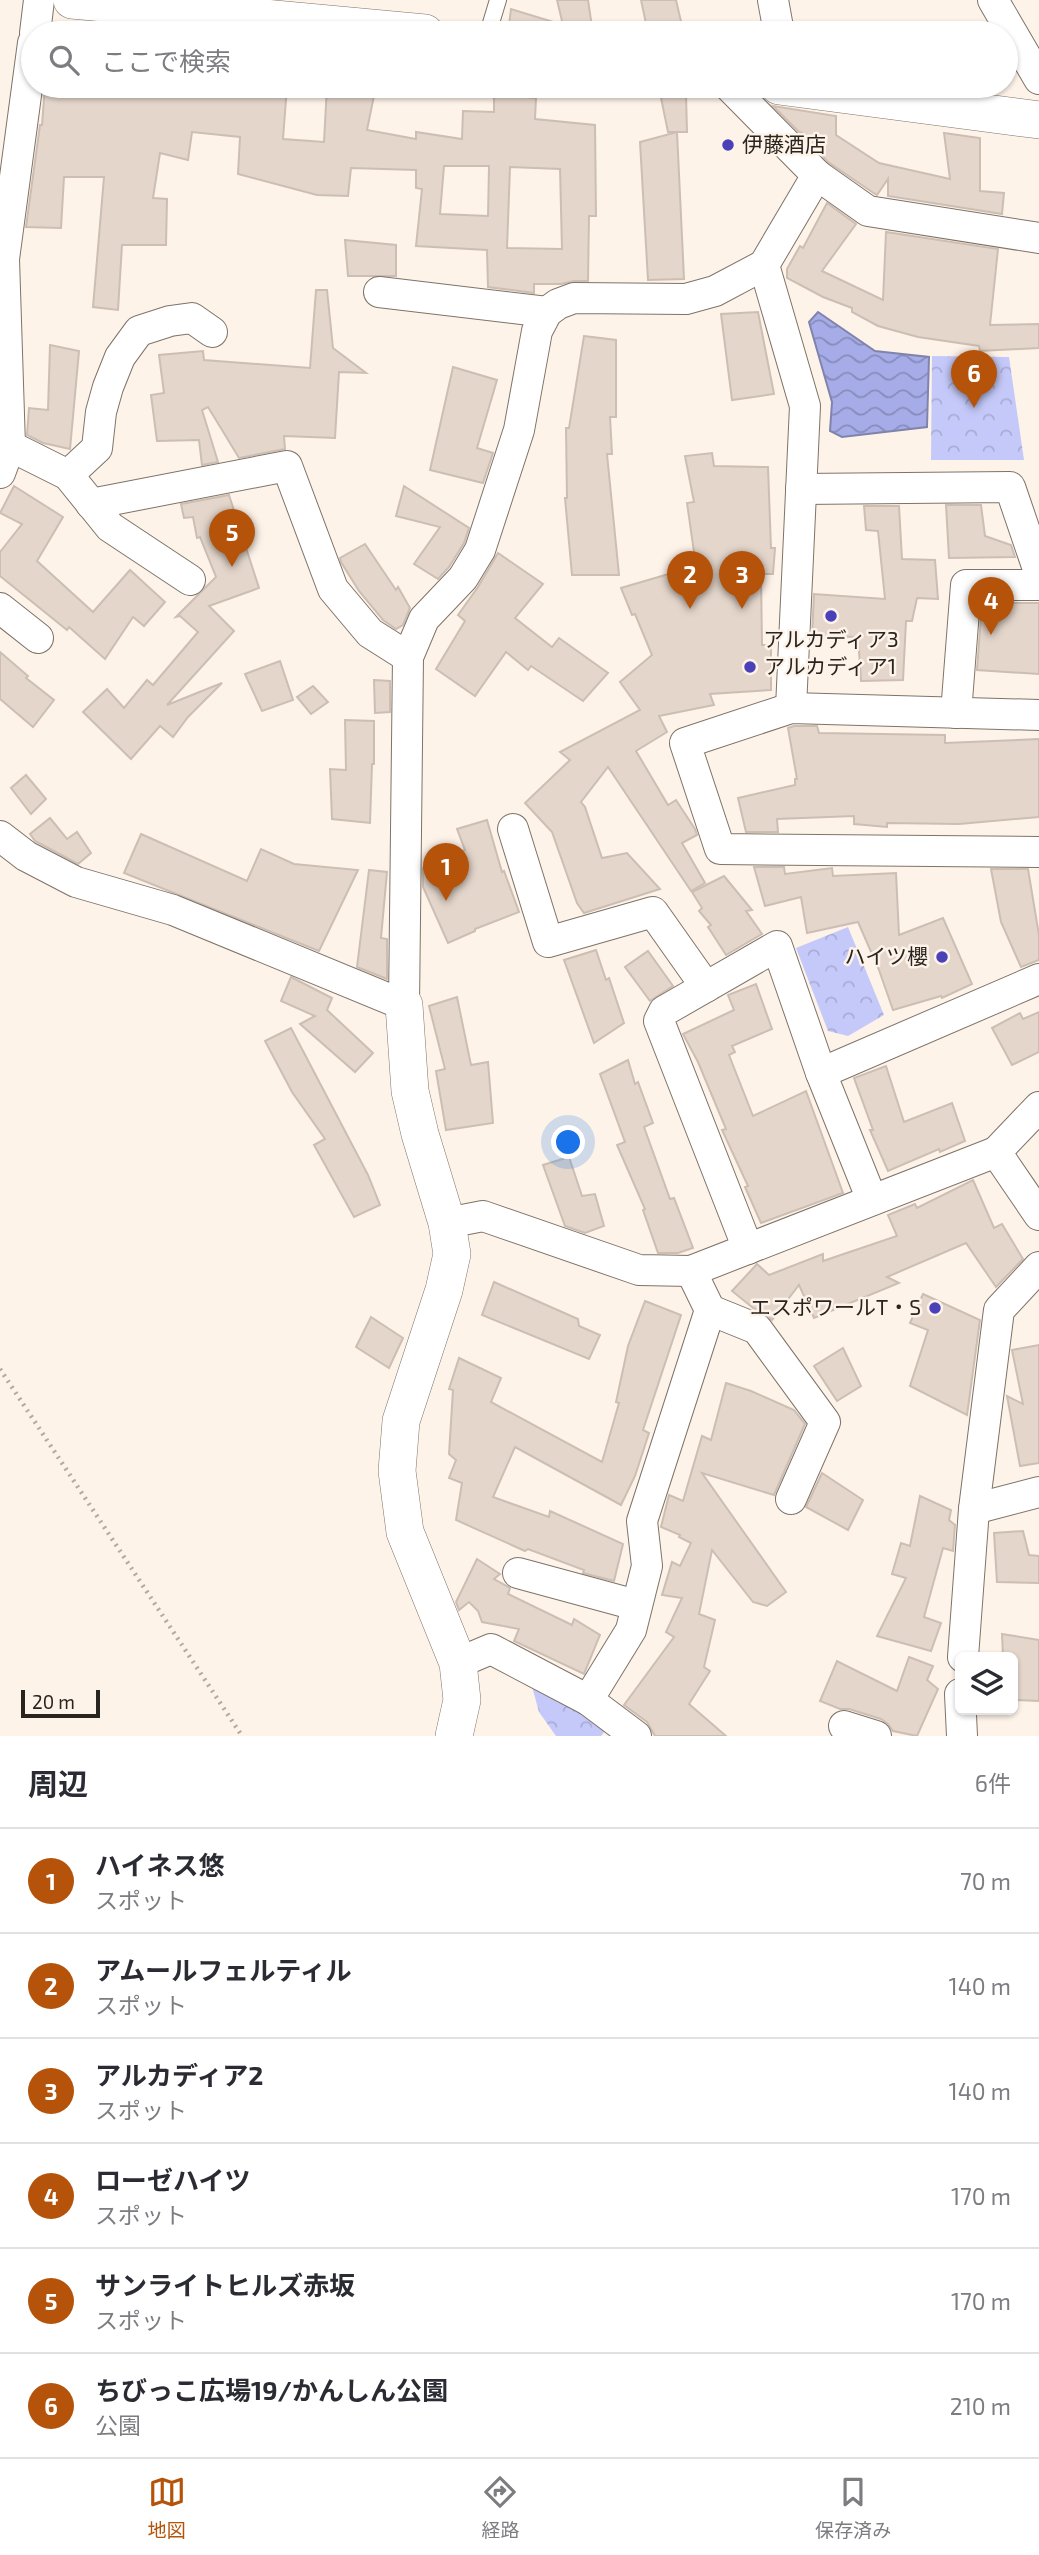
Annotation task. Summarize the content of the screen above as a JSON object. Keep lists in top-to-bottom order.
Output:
{
  "places": [
    "伊藤酒店",
    "アルカディア3",
    "アルカディア1",
    "ハイツ櫻",
    "エスポワールT・S"
  ],
  "scale_bar": "20 m",
  "page": {
    "search": "ここで検索",
    "pins": [
      "6",
      "5",
      "2",
      "3",
      "4",
      "1"
    ],
    "scale": "20 m",
    "heading": ["周辺", "6件"],
    "list": [
      {
        "mark": "1",
        "name": "ハイネス悠",
        "note": "スポット",
        "value": "70 m"
      },
      {
        "mark": "2",
        "name": "アムールフェルティル",
        "note": "スポット",
        "value": "140 m"
      },
      {
        "mark": "3",
        "name": "アルカディア2",
        "note": "スポット",
        "value": "140 m"
      },
      {
        "mark": "4",
        "name": "ローゼハイツ",
        "note": "スポット",
        "value": "170 m"
      },
      {
        "mark": "5",
        "name": "サンライトヒルズ赤坂",
        "note": "スポット",
        "value": "170 m"
      },
      {
        "mark": "6",
        "name": "ちびっこ広場19/かんしん公園",
        "note": "公園",
        "value": "210 m"
      }
    ],
    "nav": ["地図", "経路", "保存済み"]
  }
}
